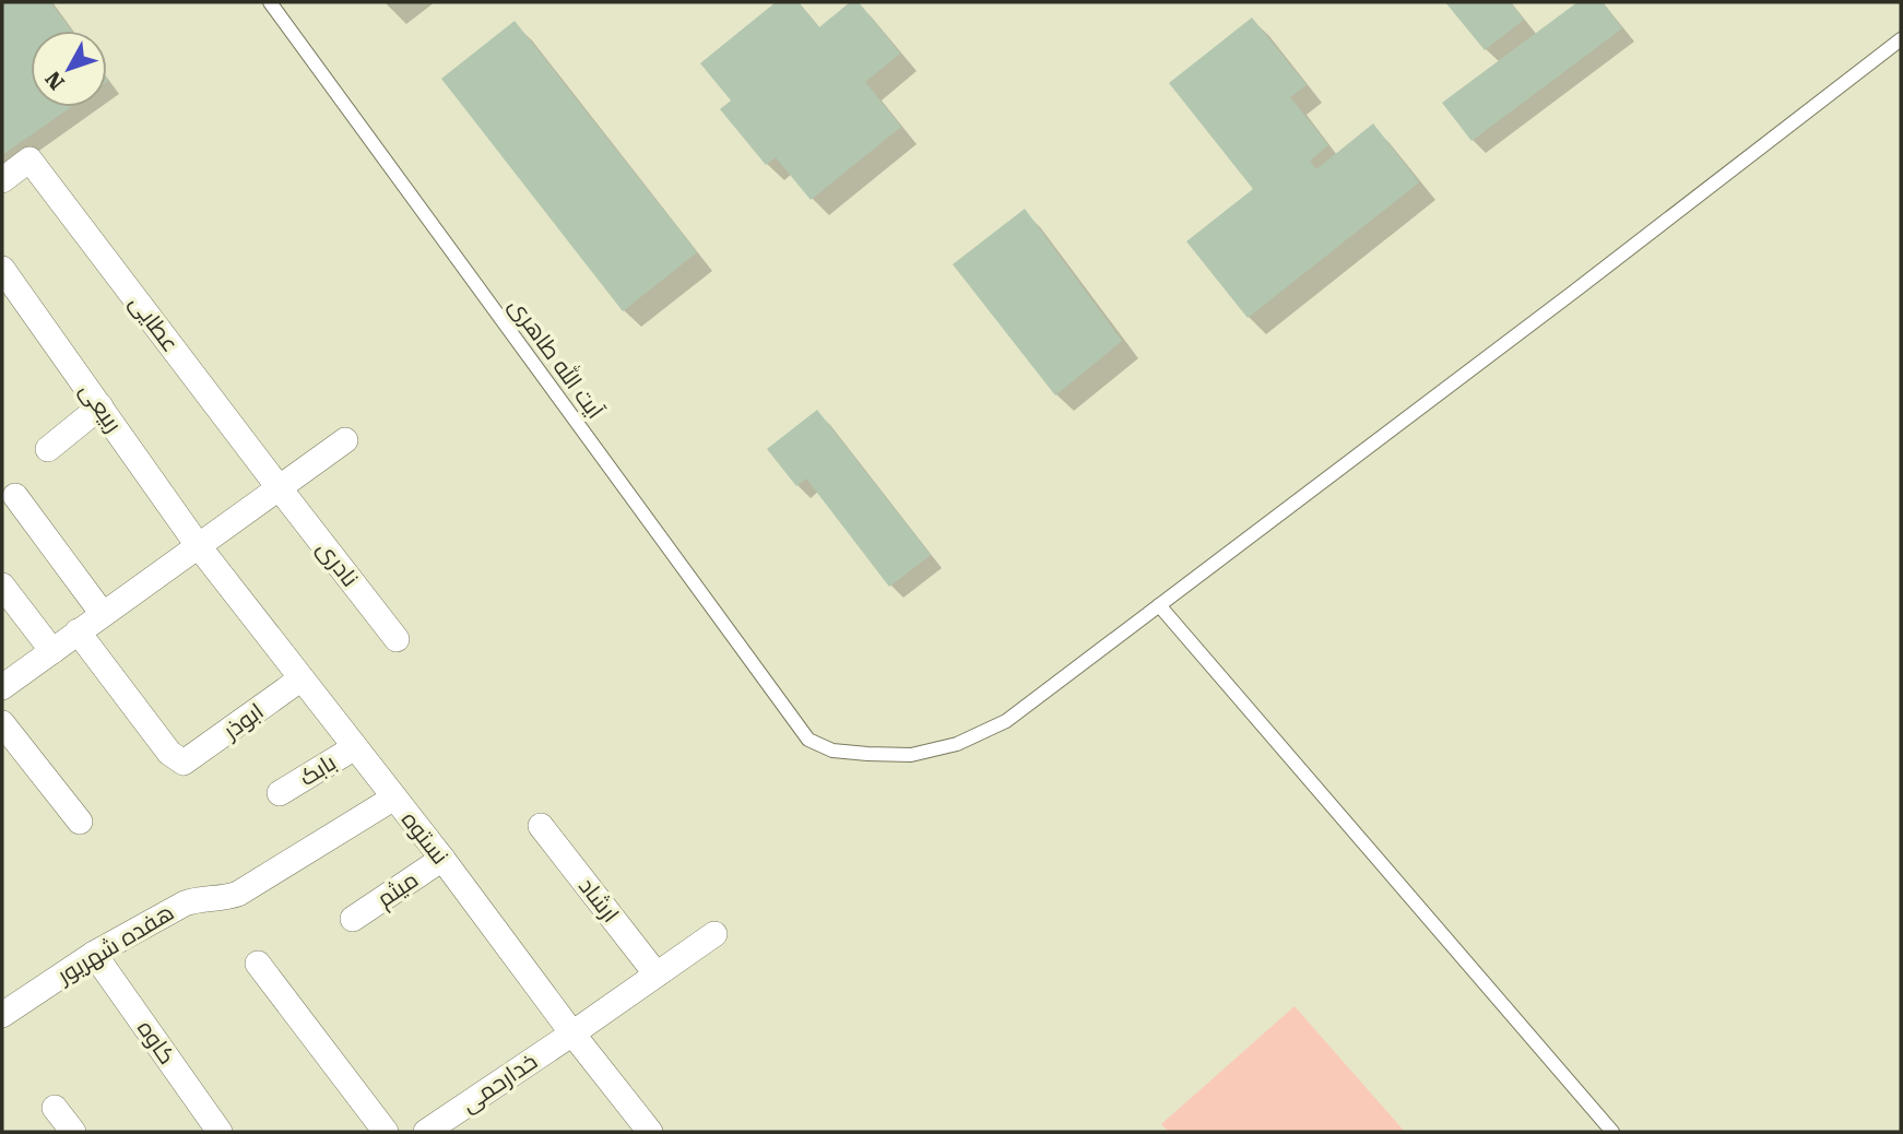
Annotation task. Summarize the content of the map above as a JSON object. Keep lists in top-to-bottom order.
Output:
{
  "streets": {
    "street": [
      "عطایی",
      "ربیعی",
      "نادری",
      "ابوذر",
      "بابک",
      "نستوه",
      "میثم",
      "ارشاد",
      "هفده شهریور",
      "کاوه",
      "خدارحمی"
    ],
    "lane": ["آیت الله طاهری"]
  },
  "crossings": [
    ["عطایی", "نادری"],
    ["ربیعی", "نستوه"],
    ["ابوذر", "نستوه"],
    ["بابک", "نستوه"],
    ["نستوه", "میثم"],
    ["نستوه", "هفده شهریور"],
    ["نستوه", "خدارحمی"],
    ["ارشاد", "خدارحمی"],
    ["هفده شهریور", "کاوه"]
  ],
  "north": "bottom left"
}
